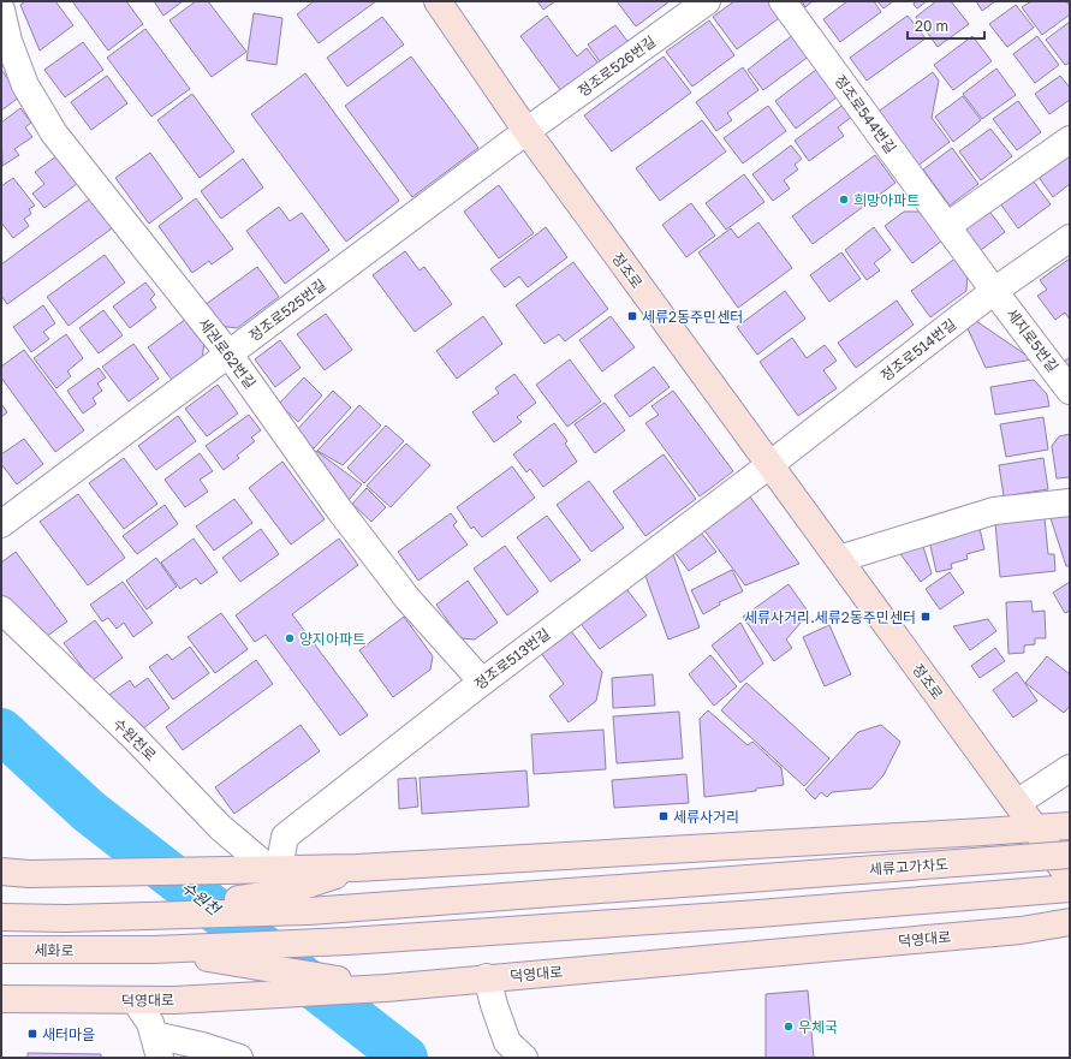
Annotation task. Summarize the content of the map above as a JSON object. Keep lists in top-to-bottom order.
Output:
{
  "streets": {
    "main road": [
      "정조로",
      "세류고가차도",
      "덕영대로",
      "세화로"
    ],
    "street": [
      "정조로526번길",
      "정조로544번길",
      "정조로525번길",
      "세지로5번길",
      "정조로514번길",
      "세권로62번길",
      "정조로513번길",
      "수원천로"
    ]
  },
  "crossings": [
    ["정조로526번길", "정조로"],
    ["정조로526번길", "정조로525번길"],
    ["정조로544번길", "세지로5번길"],
    ["정조로544번길", "정조로514번길"],
    ["정조로", "정조로525번길"],
    ["정조로", "정조로514번길"],
    ["정조로", "정조로513번길"],
    ["정조로525번길", "세권로62번길"],
    ["세지로5번길", "정조로514번길"],
    ["정조로514번길", "정조로513번길"],
    ["세권로62번길", "정조로513번길"],
    ["정조로513번길", "수원천로"]
  ],
  "water": ["수원천"],
  "places": {
    "other": ["희망아파트", "양지아파트", "우체국"],
    "transit": [
      "세류2동주민센터",
      "세류사거리.세류2동주민센터",
      "세류사거리",
      "새터마을"
    ]
  },
  "scale_bar": "20 m"
}
